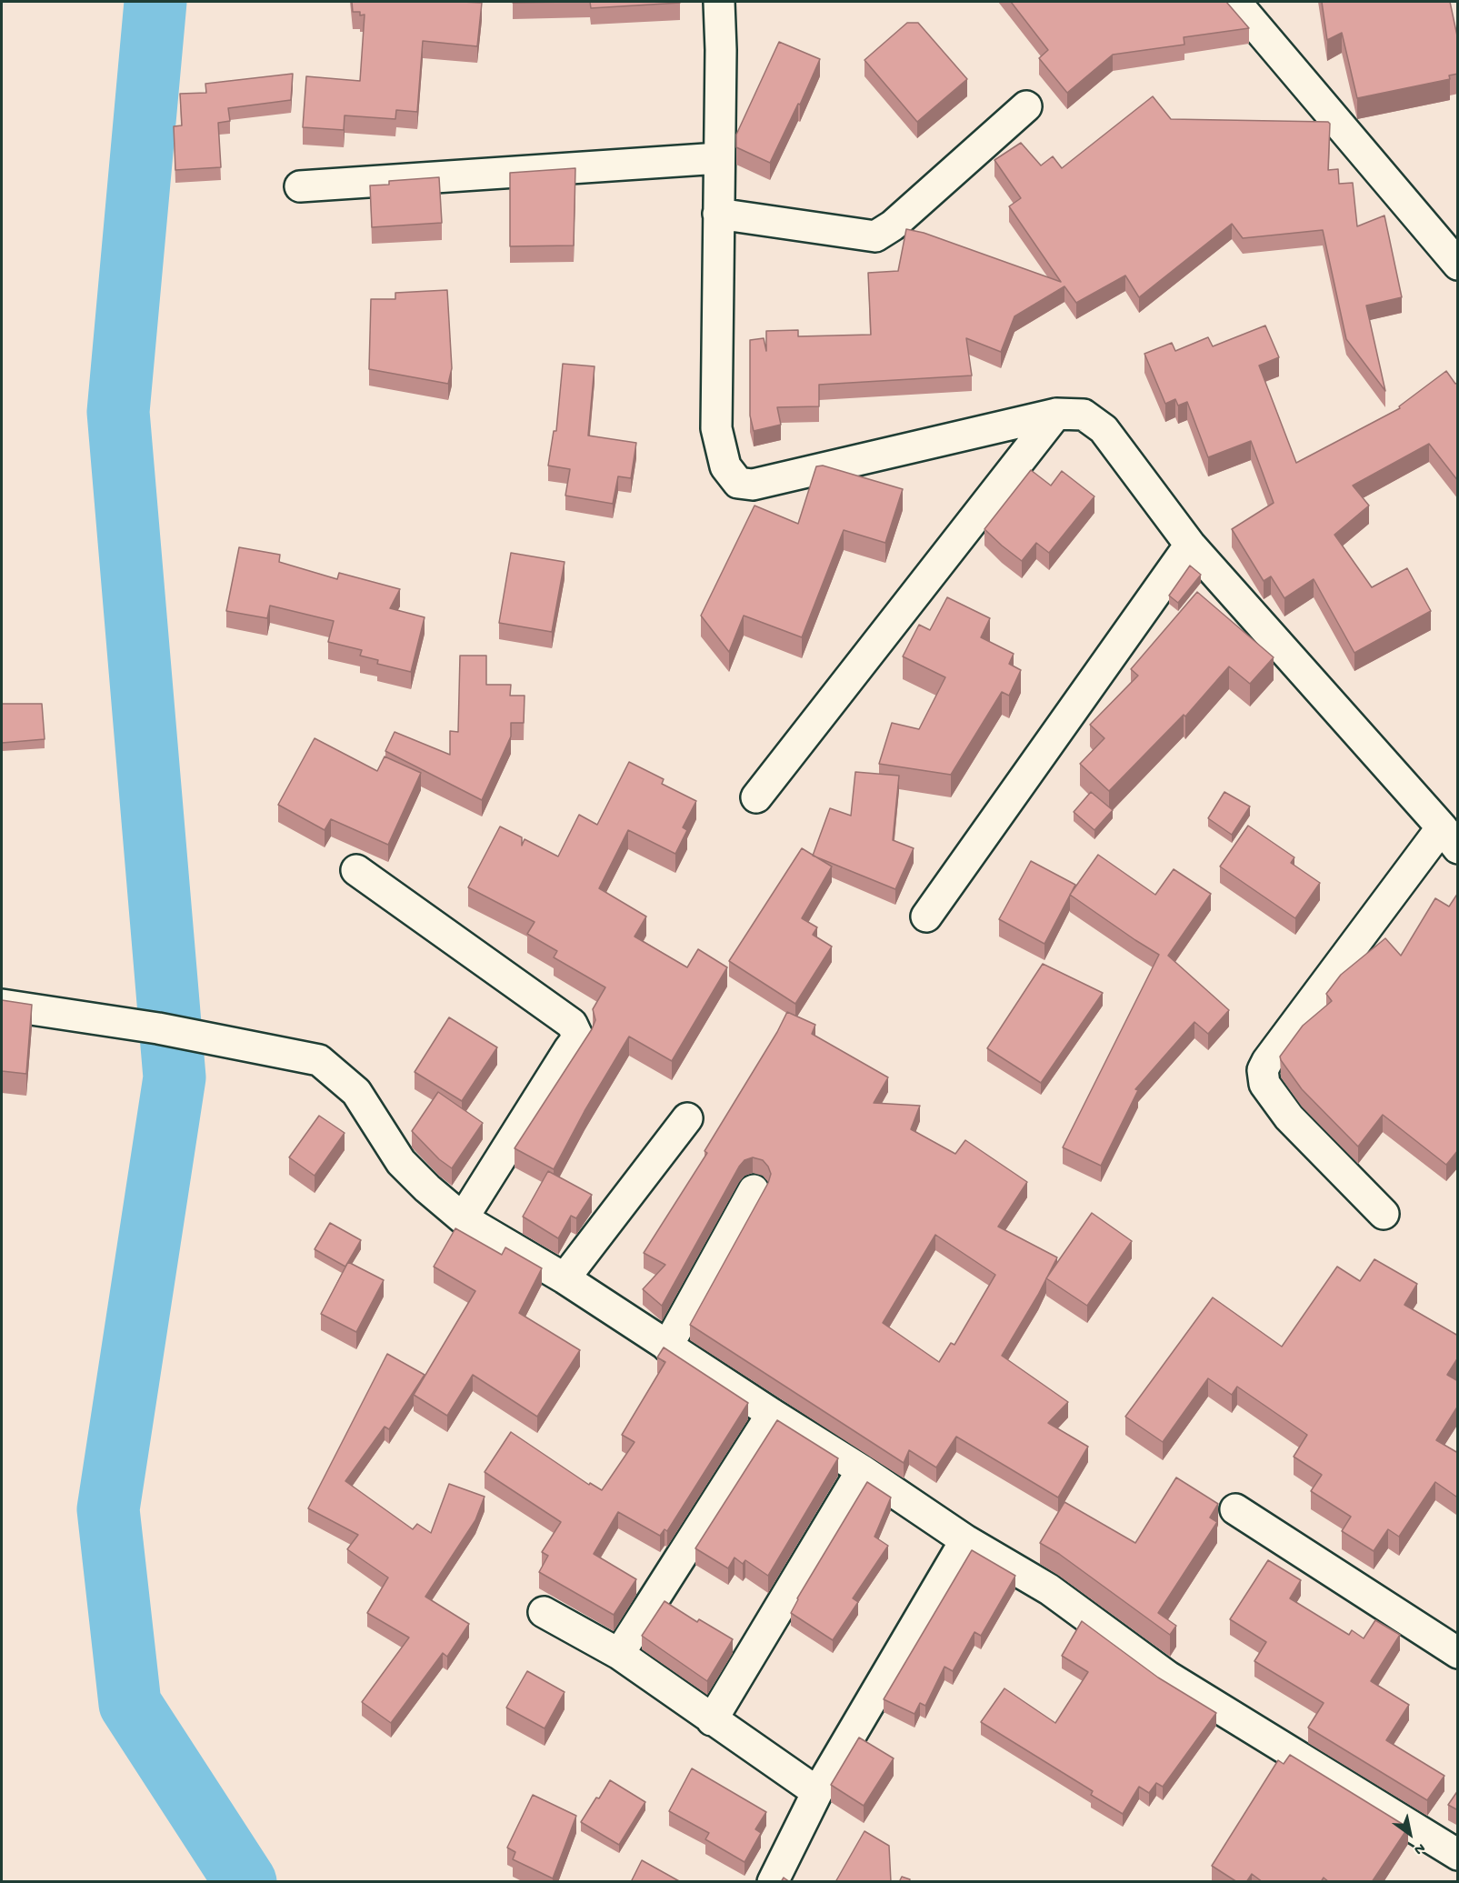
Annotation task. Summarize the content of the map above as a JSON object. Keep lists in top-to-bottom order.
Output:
{
  "north": "bottom right"
}
